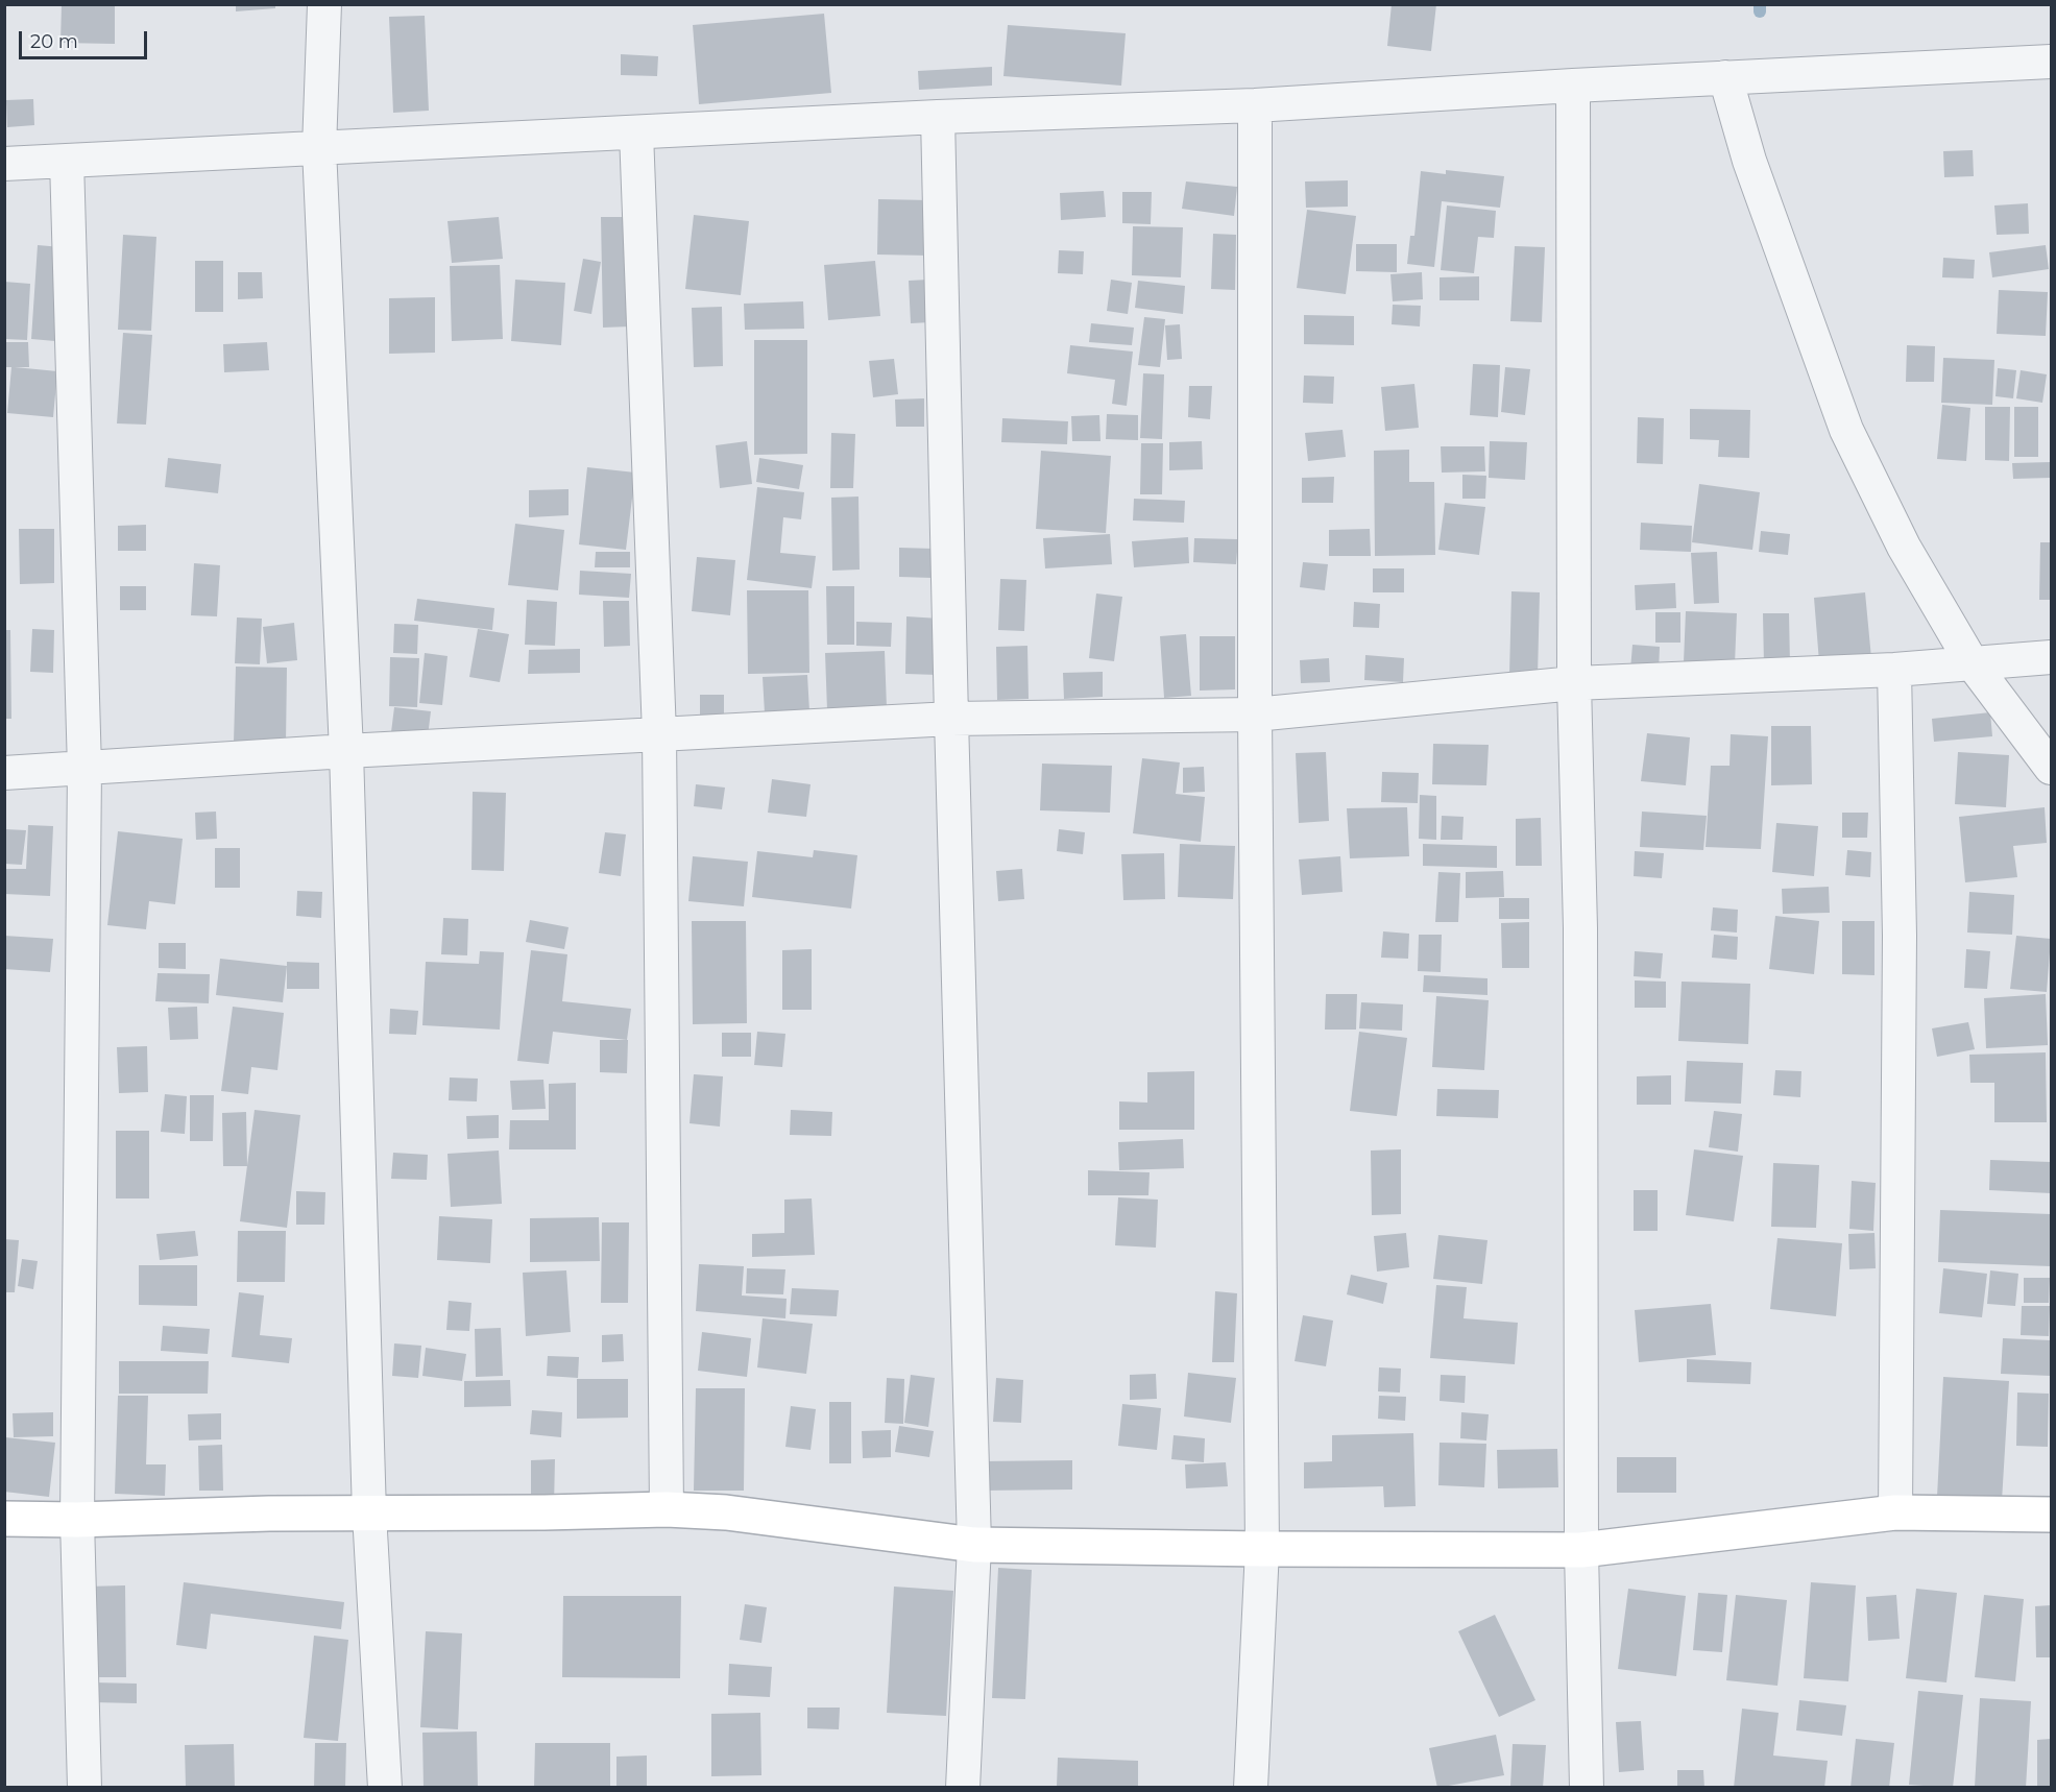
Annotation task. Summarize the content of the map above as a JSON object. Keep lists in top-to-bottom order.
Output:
{
  "scale_bar": "20 m"
}
